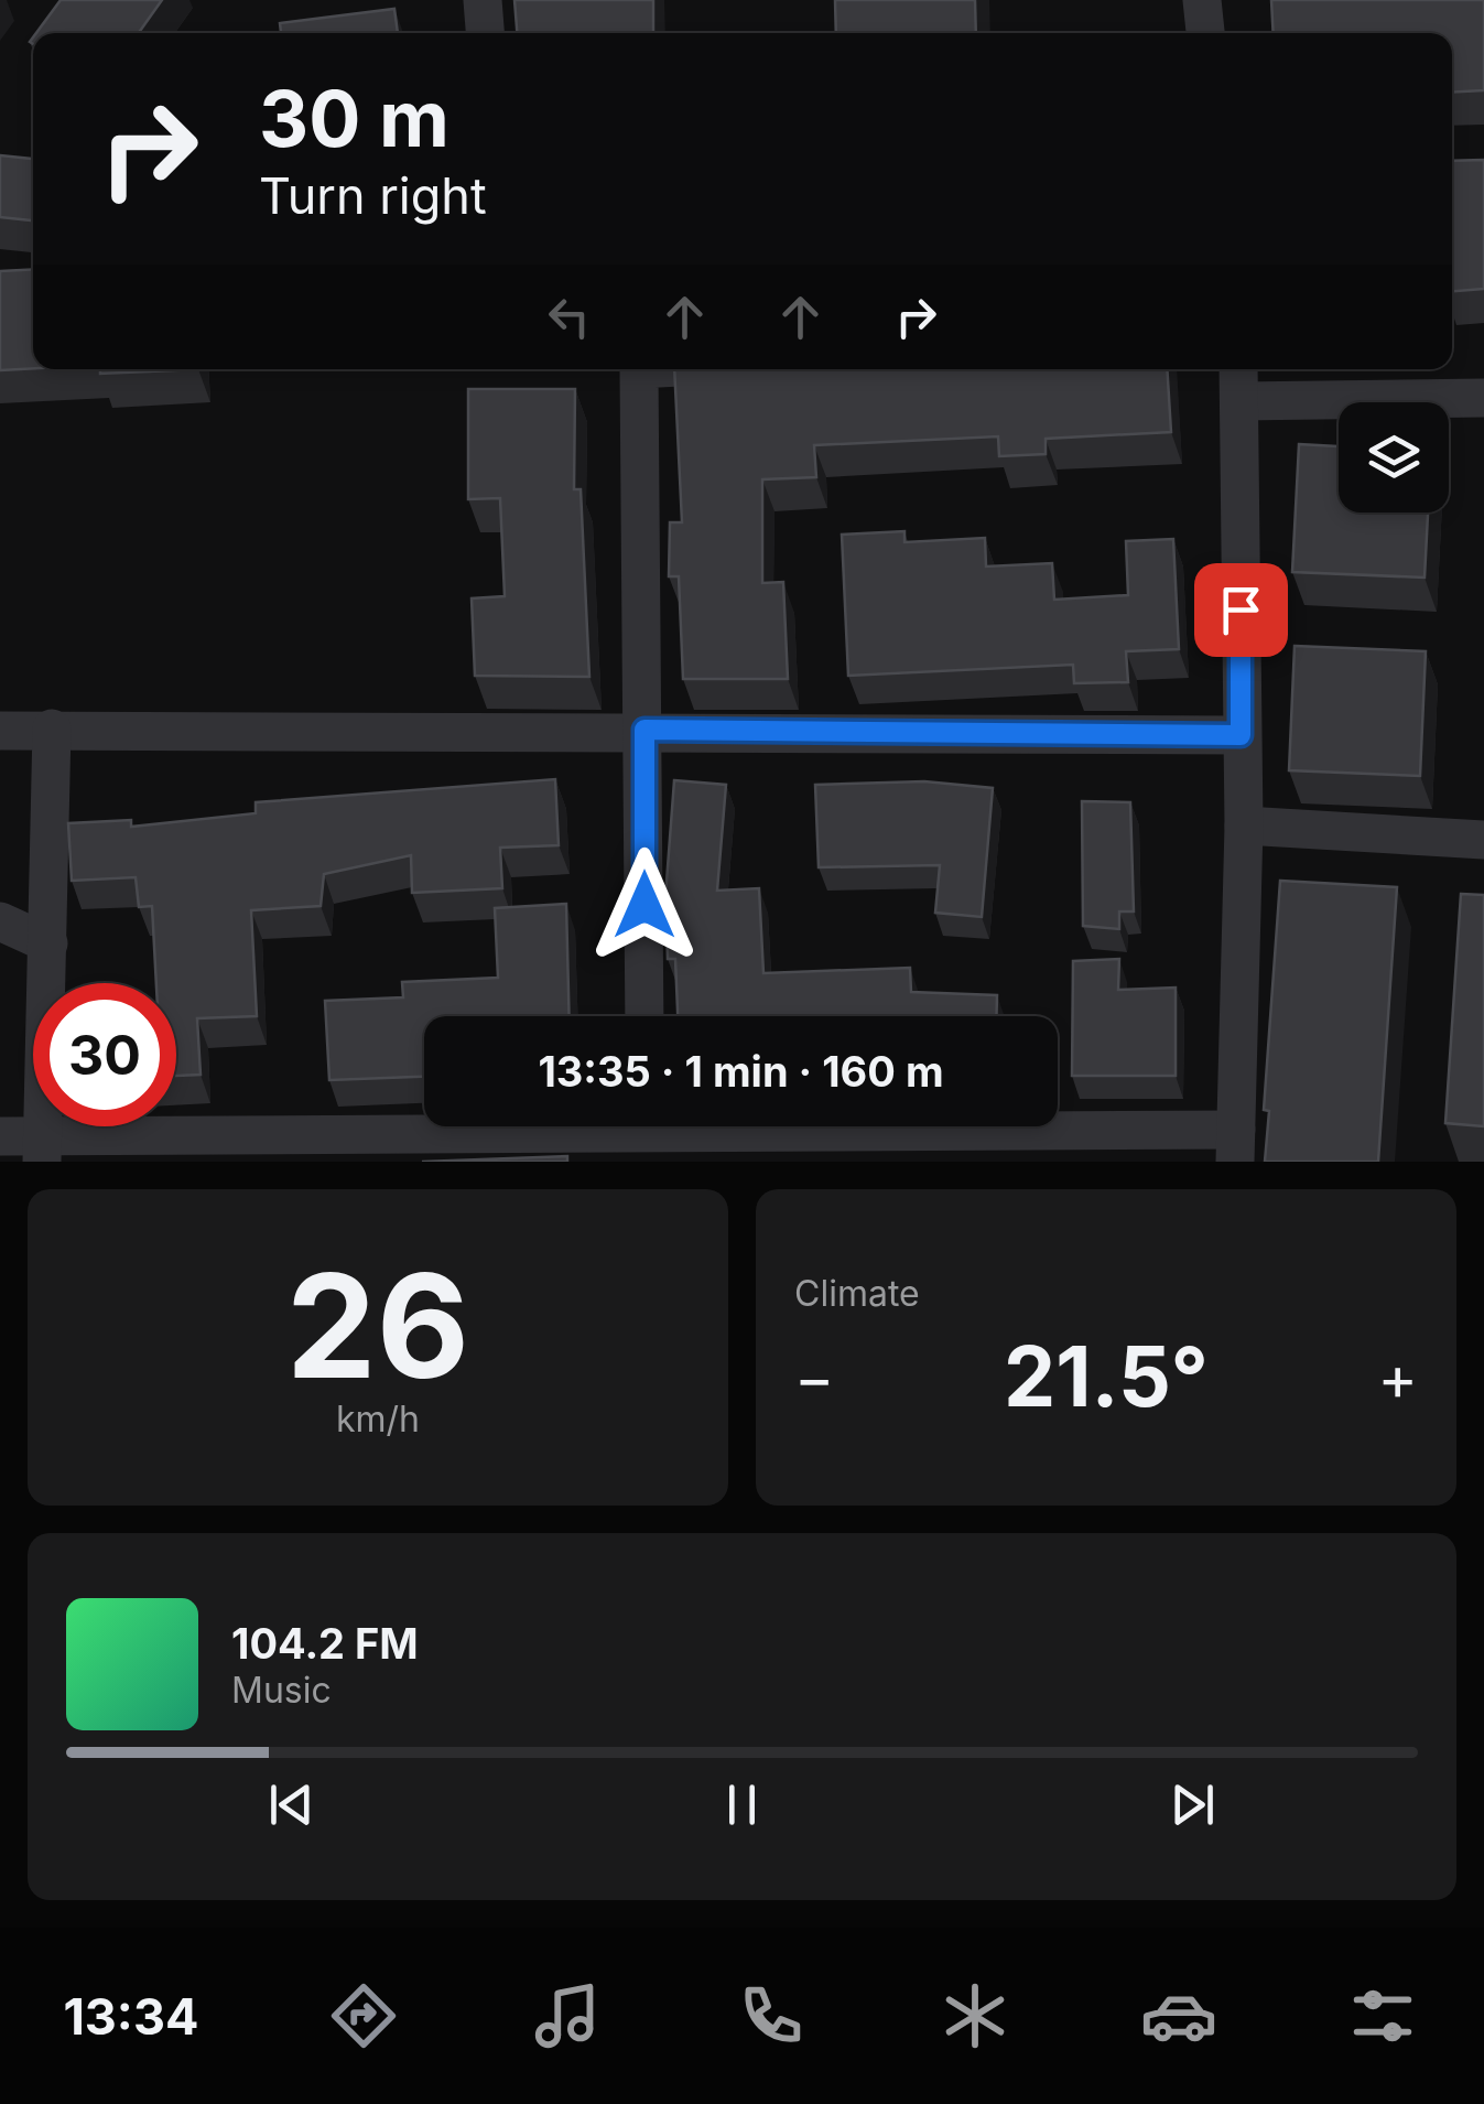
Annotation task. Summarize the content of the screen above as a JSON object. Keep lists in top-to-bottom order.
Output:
{
  "page": {
    "turn": ["30 m", "Turn right"],
    "limit": "30",
    "trip": "13:35 · 1 min · 160 m",
    "tile": [
      ["26", "km/h"],
      "Climate"
    ],
    "heat": ["−", "21.5°", "+"],
    "song": ["104.2 FM", "Music"],
    "tabs": "13:34"
  }
}
